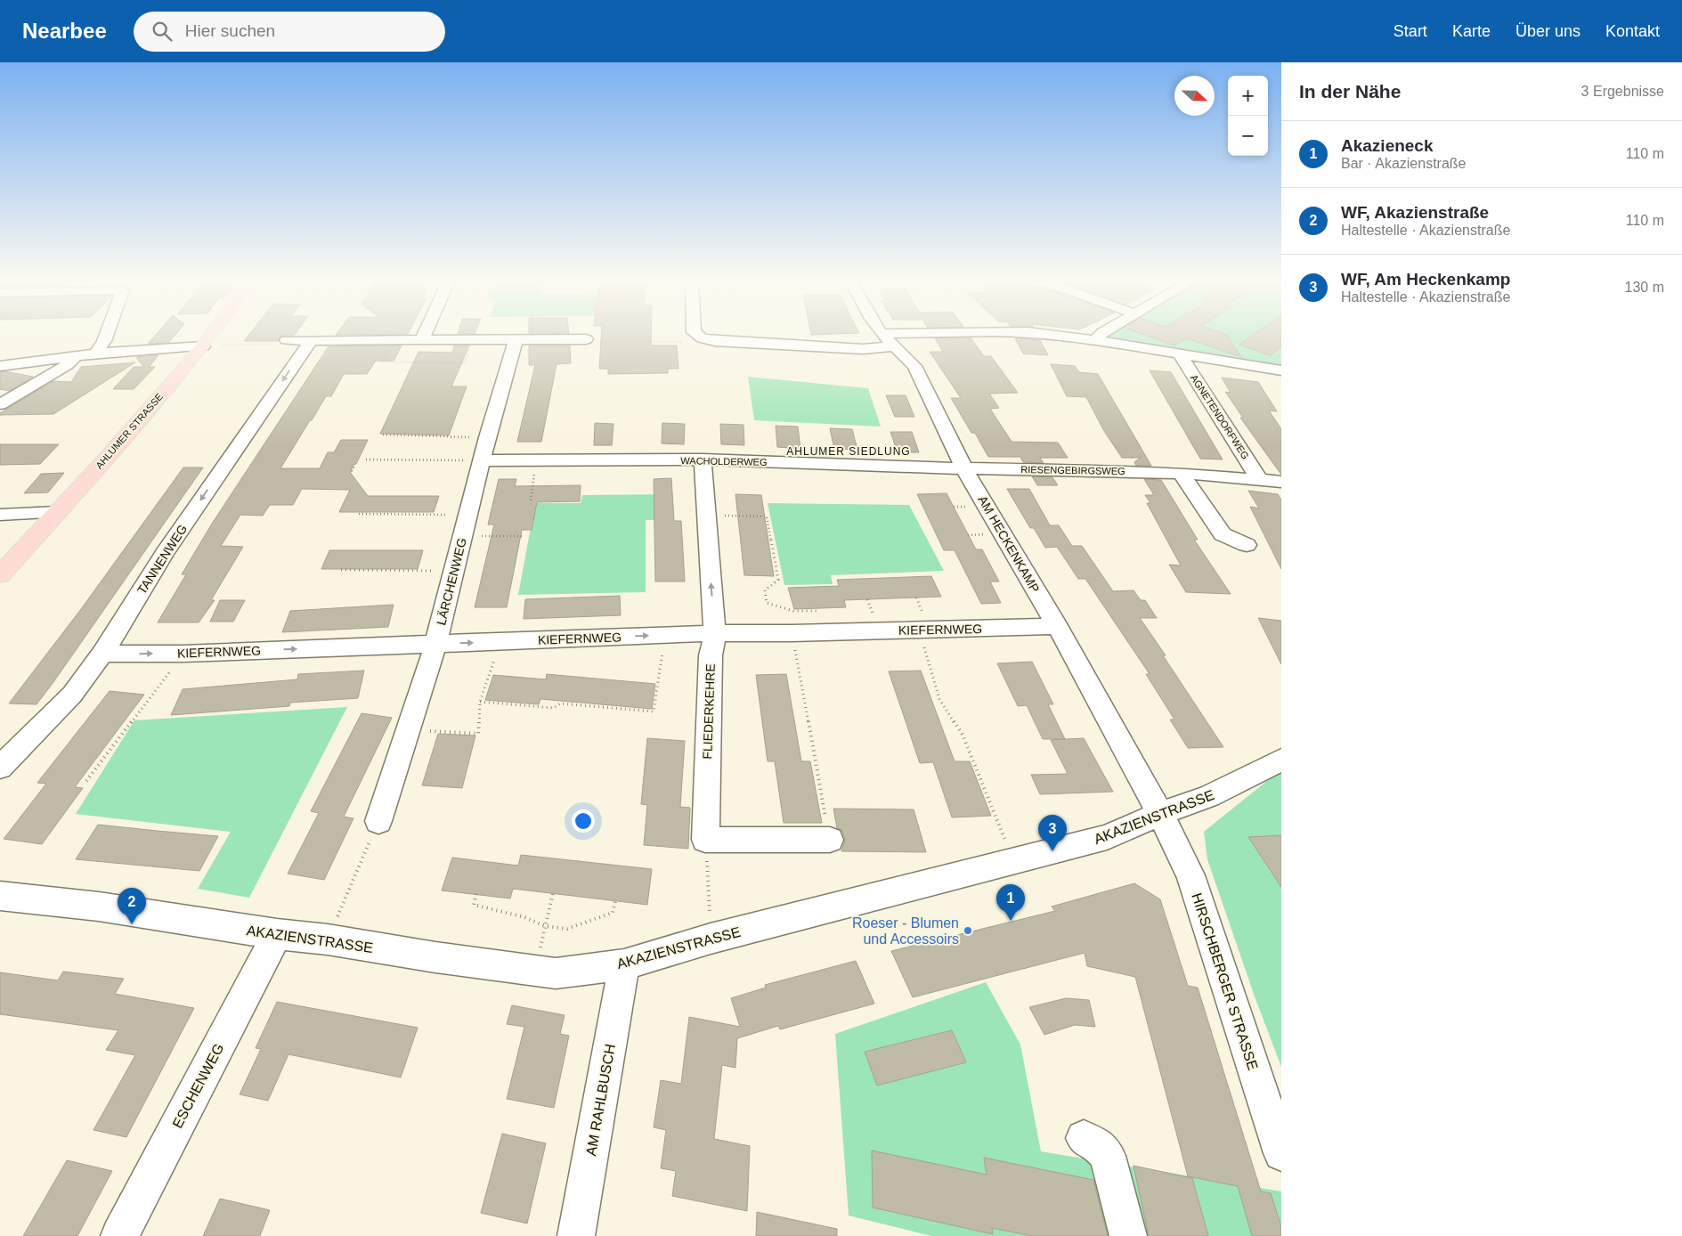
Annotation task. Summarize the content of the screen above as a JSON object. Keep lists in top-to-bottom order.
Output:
{
  "streets": {
    "main road": ["AHLUMER STRASSE"],
    "street": [
      "AGNETENDORFWEG",
      "WACHOLDERWEG",
      "RIESENGEBIRGSWEG",
      "AM HECKENKAMP",
      "TANNENWEG",
      "LÄRCHENWEG",
      "KIEFERNWEG",
      "FLIEDERKEHRE",
      "AKAZIENSTRASSE",
      "HIRSCHBERGER STRASSE",
      "ESCHENWEG",
      "AM RAHLBUSCH"
    ]
  },
  "crossings": [
    ["AGNETENDORFWEG", "RIESENGEBIRGSWEG"],
    ["WACHOLDERWEG", "RIESENGEBIRGSWEG"],
    ["WACHOLDERWEG", "AM HECKENKAMP"],
    ["WACHOLDERWEG", "LÄRCHENWEG"],
    ["WACHOLDERWEG", "FLIEDERKEHRE"],
    ["RIESENGEBIRGSWEG", "AM HECKENKAMP"],
    ["AM HECKENKAMP", "KIEFERNWEG"],
    ["AM HECKENKAMP", "AKAZIENSTRASSE"],
    ["AM HECKENKAMP", "HIRSCHBERGER STRASSE"],
    ["TANNENWEG", "KIEFERNWEG"],
    ["LÄRCHENWEG", "KIEFERNWEG"],
    ["KIEFERNWEG", "FLIEDERKEHRE"],
    ["AKAZIENSTRASSE", "HIRSCHBERGER STRASSE"],
    ["AKAZIENSTRASSE", "ESCHENWEG"],
    ["AKAZIENSTRASSE", "AM RAHLBUSCH"]
  ],
  "one_way": ["TANNENWEG", "KIEFERNWEG"],
  "districts": ["AHLUMER SIEDLUNG"],
  "places": ["Roeser - Blumen und Accessoirs"],
  "north": "right",
  "page": {
    "header": "Nearbee",
    "search": "Hier suchen",
    "nav": [
      "Start",
      "Karte",
      "Über uns",
      "Kontakt"
    ],
    "heading": ["In der Nähe", "3 Ergebnisse"],
    "map_buttons": ["+", "−"],
    "list": [
      {
        "mark": "1",
        "name": "Akazieneck",
        "note": "Bar · Akazienstraße",
        "value": "110 m"
      },
      {
        "mark": "2",
        "name": "WF, Akazienstraße",
        "note": "Haltestelle · Akazienstraße",
        "value": "110 m"
      },
      {
        "mark": "3",
        "name": "WF, Am Heckenkamp",
        "note": "Haltestelle · Akazienstraße",
        "value": "130 m"
      }
    ],
    "pins": ["3", "1", "2"]
  }
}
